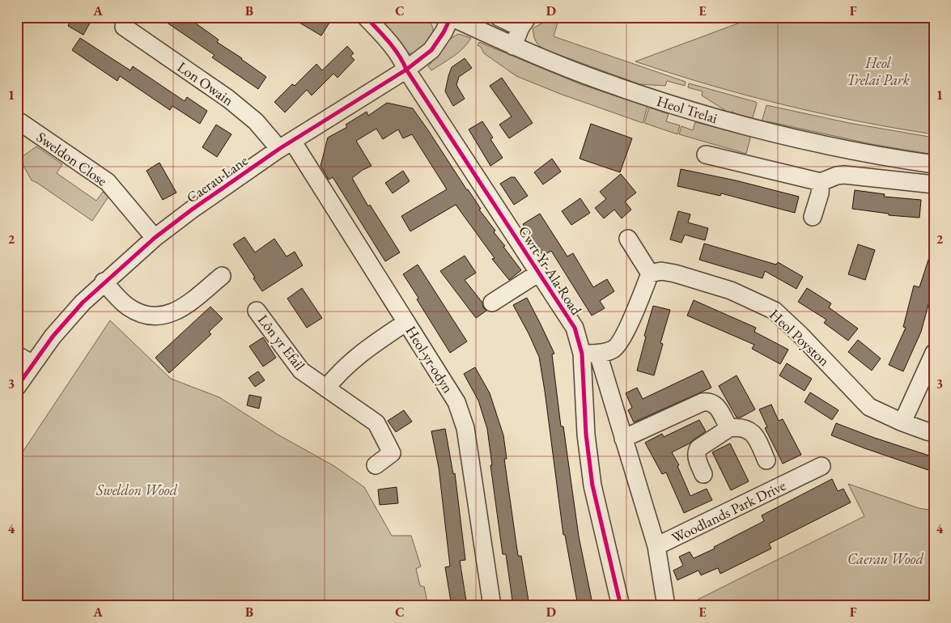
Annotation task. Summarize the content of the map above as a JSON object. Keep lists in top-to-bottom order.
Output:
{
  "streets": {
    "street": [
      "Lon Owain",
      "Heol Trelai",
      "Sweldon Close",
      "Caerau Lane",
      "Cwrt-Yr-Ala Road",
      "Heol Poyston",
      "Lôn yr Efail",
      "Heol-yr-odyn",
      "Woodlands Park Drive"
    ]
  },
  "crossings": [
    ["Lon Owain", "Caerau Lane"],
    ["Lon Owain", "Heol-yr-odyn"],
    ["Heol Trelai", "Caerau Lane"],
    ["Sweldon Close", "Caerau Lane"],
    ["Caerau Lane", "Cwrt-Yr-Ala Road"],
    ["Caerau Lane", "Heol-yr-odyn"],
    ["Cwrt-Yr-Ala Road", "Woodlands Park Drive"]
  ],
  "parks": ["Heol Trelai Park", "Sweldon Wood", "Caerau Wood"],
  "grid": {
    "columns": [
      "A",
      "B",
      "C",
      "D",
      "E",
      "F"
    ],
    "rows": [
      "1",
      "2",
      "3",
      "4"
    ]
  }
}
